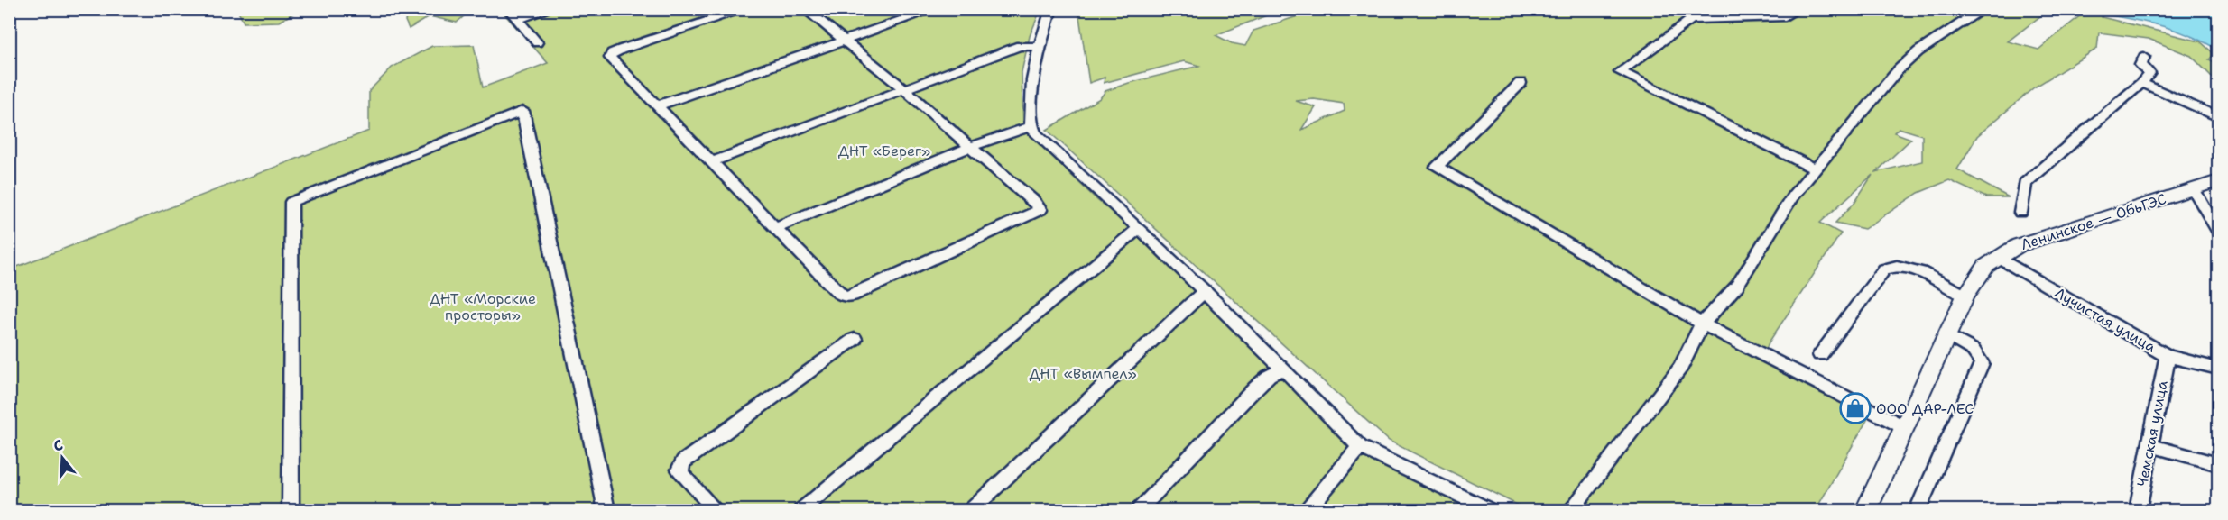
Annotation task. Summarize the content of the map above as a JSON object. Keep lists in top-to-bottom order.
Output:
{
  "streets": {
    "main road": ["Ленинское — ОбьГЭС"],
    "street": ["Лучистая улица", "Чемская улица"]
  },
  "crossings": [
    ["Ленинское — ОбьГЭС", "Лучистая улица"],
    ["Лучистая улица", "Чемская улица"]
  ],
  "parks": ["ДНТ «Берег»", "ДНТ «Морские просторы»", "ДНТ «Вымпел»"],
  "places": {
    "shop": ["ООО ДАР-ЛЕС"]
  },
  "north": "top"
}
